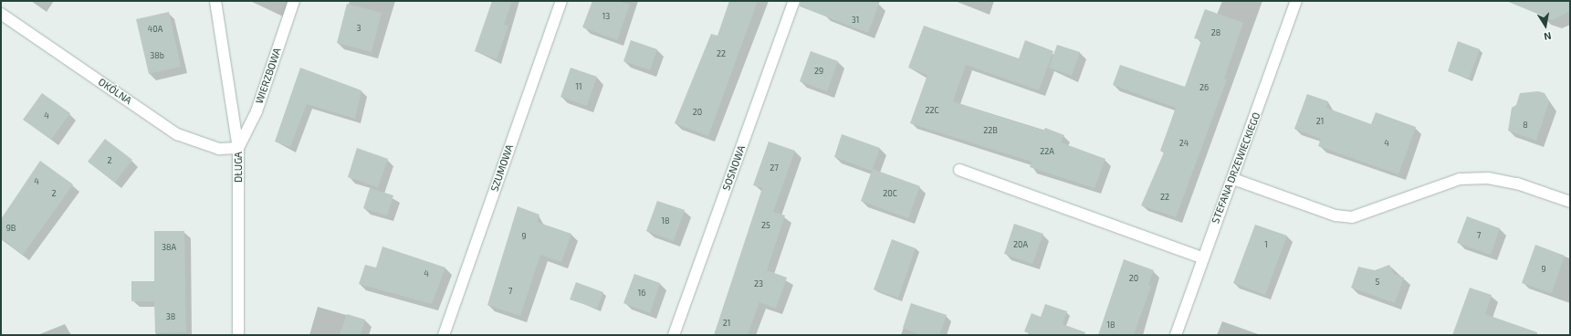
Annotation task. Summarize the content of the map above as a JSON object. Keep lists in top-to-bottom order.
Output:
{
  "streets": {
    "street": [
      "WIERZBOWA",
      "OKÓLNA",
      "DŁUGA",
      "SZUMOWA",
      "SOSNOWA",
      "STEFANA DRZEWIECKIEGO"
    ]
  },
  "crossings": [
    ["WIERZBOWA", "OKÓLNA"],
    ["WIERZBOWA", "DŁUGA"],
    ["OKÓLNA", "DŁUGA"]
  ],
  "house_numbers": [
    "13",
    "31",
    "3",
    "40A",
    "28",
    "22",
    "38b",
    "29",
    "11",
    "26",
    "22C",
    "20",
    "4",
    "21",
    "8",
    "22B",
    "24",
    "4",
    "22A",
    "2",
    "27",
    "4",
    "2",
    "20C",
    "22",
    "18",
    "25",
    "9B",
    "7",
    "9",
    "20A",
    "1",
    "38A",
    "9",
    "4",
    "20",
    "5",
    "23",
    "7",
    "16",
    "38",
    "21",
    "18"
  ],
  "north": "bottom"
}
